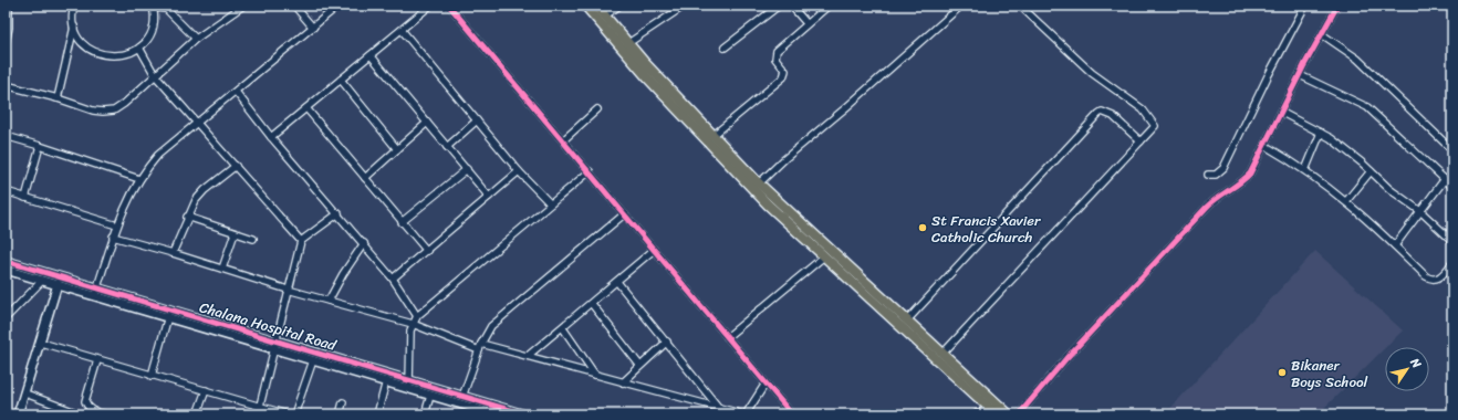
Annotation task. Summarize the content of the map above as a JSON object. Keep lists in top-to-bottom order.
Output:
{
  "streets": {
    "street": ["Chalana Hospital Road"]
  },
  "places": ["St Francis Xavier Catholic Church", "Bikaner Boys School"],
  "north": "top right"
}
